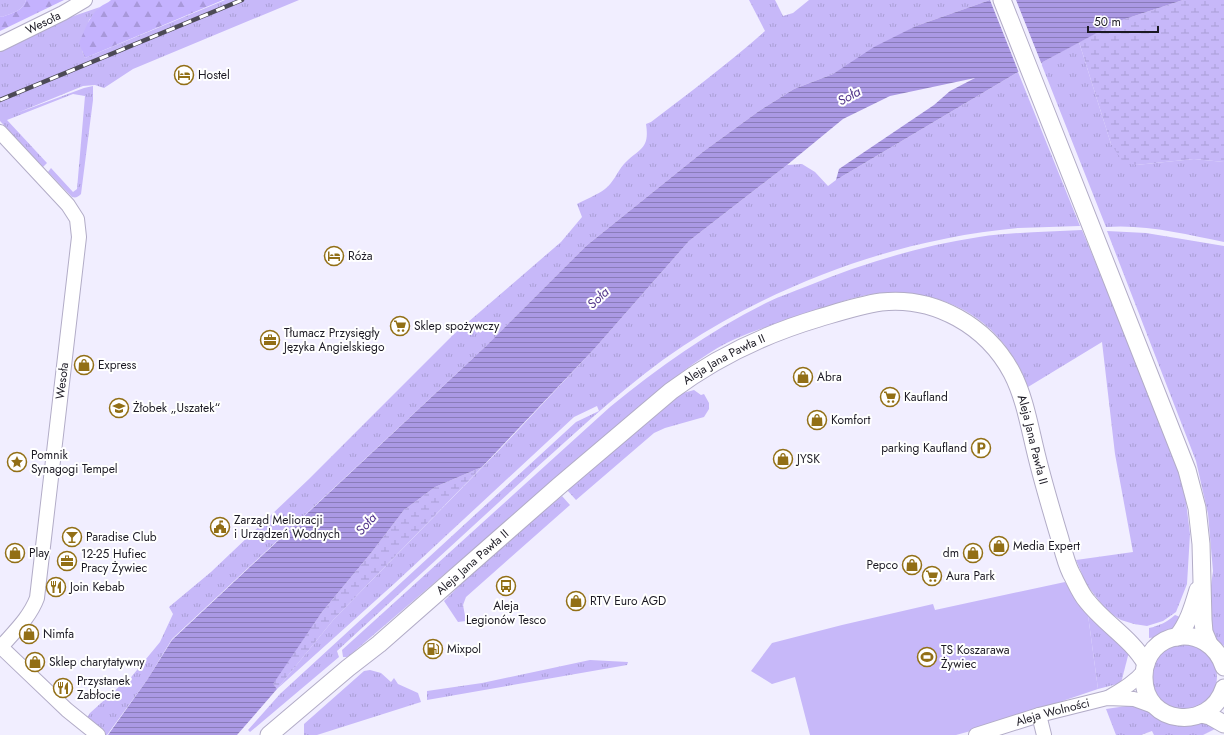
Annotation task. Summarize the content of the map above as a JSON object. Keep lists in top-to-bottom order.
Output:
{
  "streets": {
    "main road": ["Aleja Jana Pawła II"],
    "street": ["Wesoła", "Aleja Wolności"]
  },
  "crossings": [
    ["Aleja Jana Pawła II", "Aleja Wolności"]
  ],
  "water": ["Soła"],
  "places": {
    "hotel": ["Hostel", "Róża"],
    "supermarket": ["Sklep spożywczy", "Kaufland", "Aura Park"],
    "office": ["Tłumacz Przysięgły Języka Angielskiego", "12-25 Hufiec Pracy Żywiec"],
    "shop": [
      "Express",
      "Abra",
      "Komfort",
      "JYSK",
      "Media Expert",
      "Play",
      "dm",
      "Pepco",
      "RTV Euro AGD",
      "Nimfa",
      "Sklep charytatywny"
    ],
    "school or university": ["Żłobek „Uszatek“"],
    "parking": ["parking Kaufland"],
    "place": ["Pomnik Synagogi Tempel"],
    "public building": ["Zarząd Melioracji i Urządzeń Wodnych"],
    "bar": ["Paradise Club"],
    "bus stop": ["Aleja Legionów Tesco"],
    "restaurant": ["Join Kebab", "Przystanek Zabłocie"],
    "fuel station": ["Mixpol"],
    "sports": ["TS Koszarawa Żywiec"]
  },
  "scale_bar": "50 m"
}
